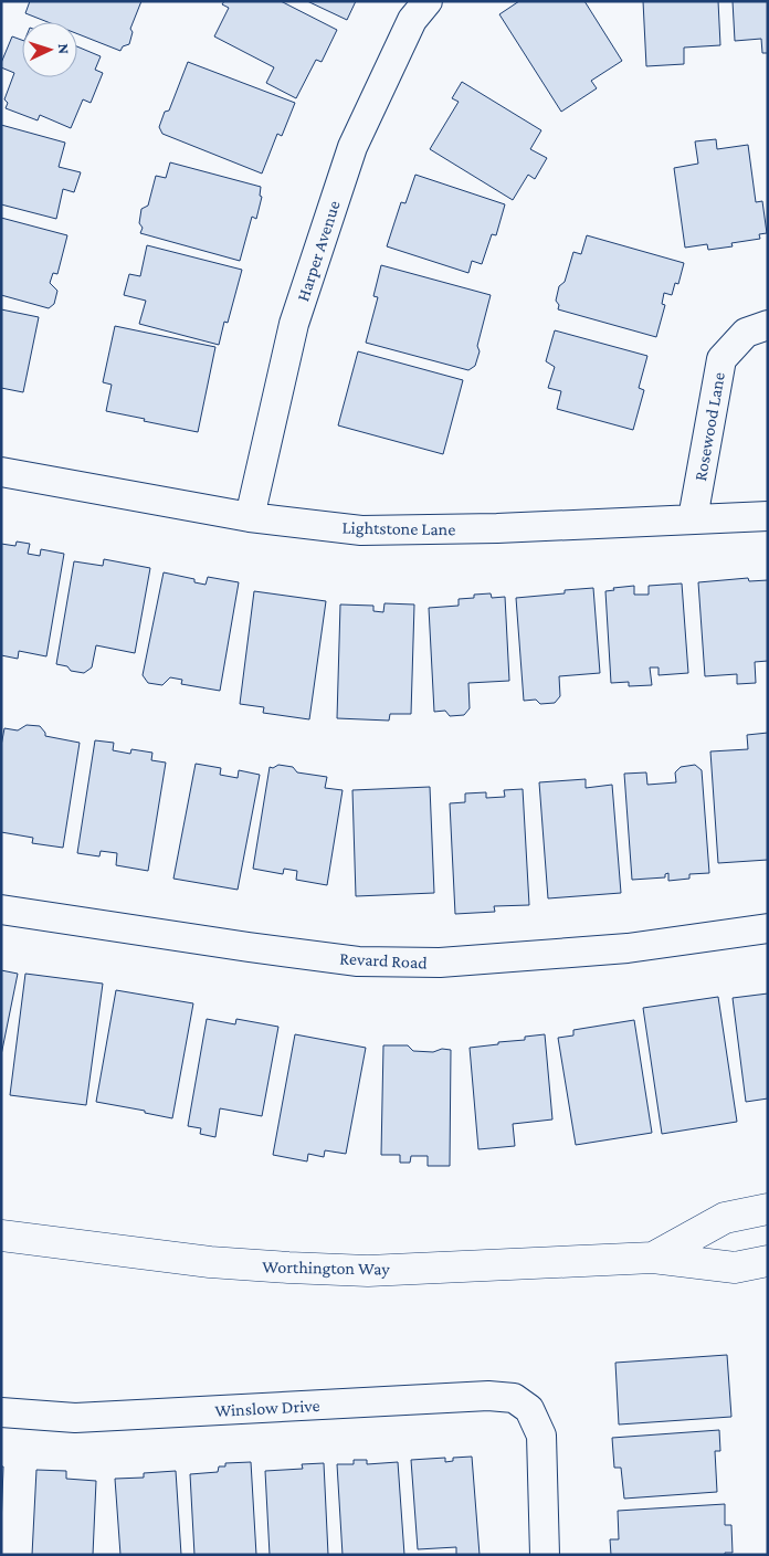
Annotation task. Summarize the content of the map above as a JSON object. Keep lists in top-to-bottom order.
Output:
{
  "streets": {
    "street": [
      "Harper Avenue",
      "Rosewood Lane",
      "Lightstone Lane",
      "Revard Road",
      "Worthington Way",
      "Winslow Drive"
    ]
  },
  "crossings": [
    ["Harper Avenue", "Lightstone Lane"],
    ["Rosewood Lane", "Lightstone Lane"]
  ],
  "north": "right"
}
